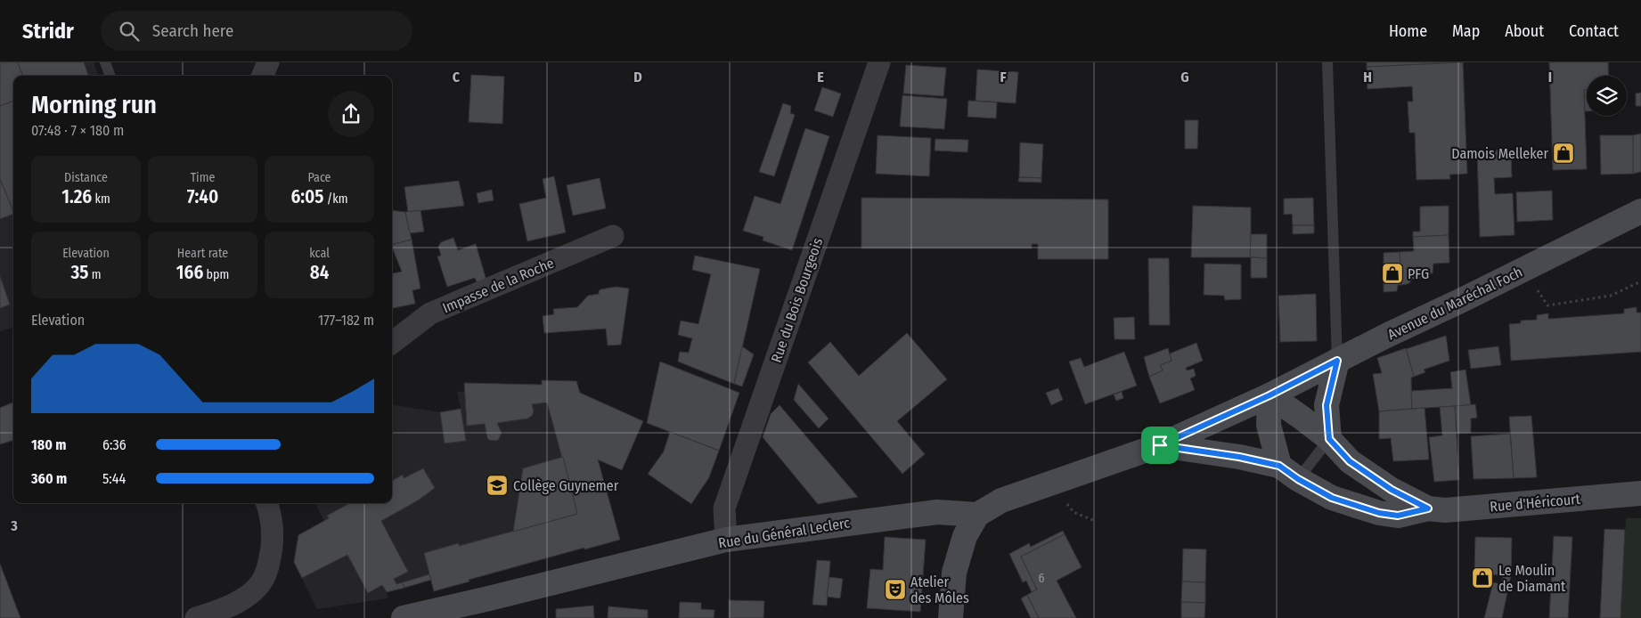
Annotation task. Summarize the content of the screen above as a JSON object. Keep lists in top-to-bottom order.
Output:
{
  "streets": {
    "street": [
      "Impasse de la Roche",
      "Rue du Bois Bourgeois",
      "Avenue du Maréchal Foch",
      "Rue d'Héricourt",
      "Rue du Général Leclerc"
    ]
  },
  "crossings": [
    ["Rue du Bois Bourgeois", "Rue du Général Leclerc"],
    ["Avenue du Maréchal Foch", "Rue d'Héricourt"]
  ],
  "places": {
    "shop": ["Damois Melleker", "PFG", "Le Moulin de Diamant"],
    "school or university": ["Collège Guynemer"],
    "theatre": ["Atelier des Môles"]
  },
  "house_numbers": ["6"],
  "page": {
    "header": "Stridr",
    "search": "Search here",
    "nav": [
      "Home",
      "Map",
      "About",
      "Contact"
    ],
    "heading": ["Morning run", "07:48 · 7 × 180 m"],
    "stats": [
      ["Distance", "1.26 km"],
      ["Time", "7:40"],
      ["Pace", "6:05 /km"],
      ["Elevation", "35 m"],
      ["Heart rate", "166 bpm"],
      ["kcal", "84"]
    ],
    "chart": ["Elevation", "177–182 m"],
    "list": [
      {
        "name": "180 m",
        "note": "6:36"
      },
      {
        "name": "360 m",
        "note": "5:44"
      }
    ]
  },
  "grid": {
    "columns": [
      "C",
      "D",
      "E",
      "F",
      "G",
      "H",
      "I"
    ],
    "rows": ["3"]
  }
}
